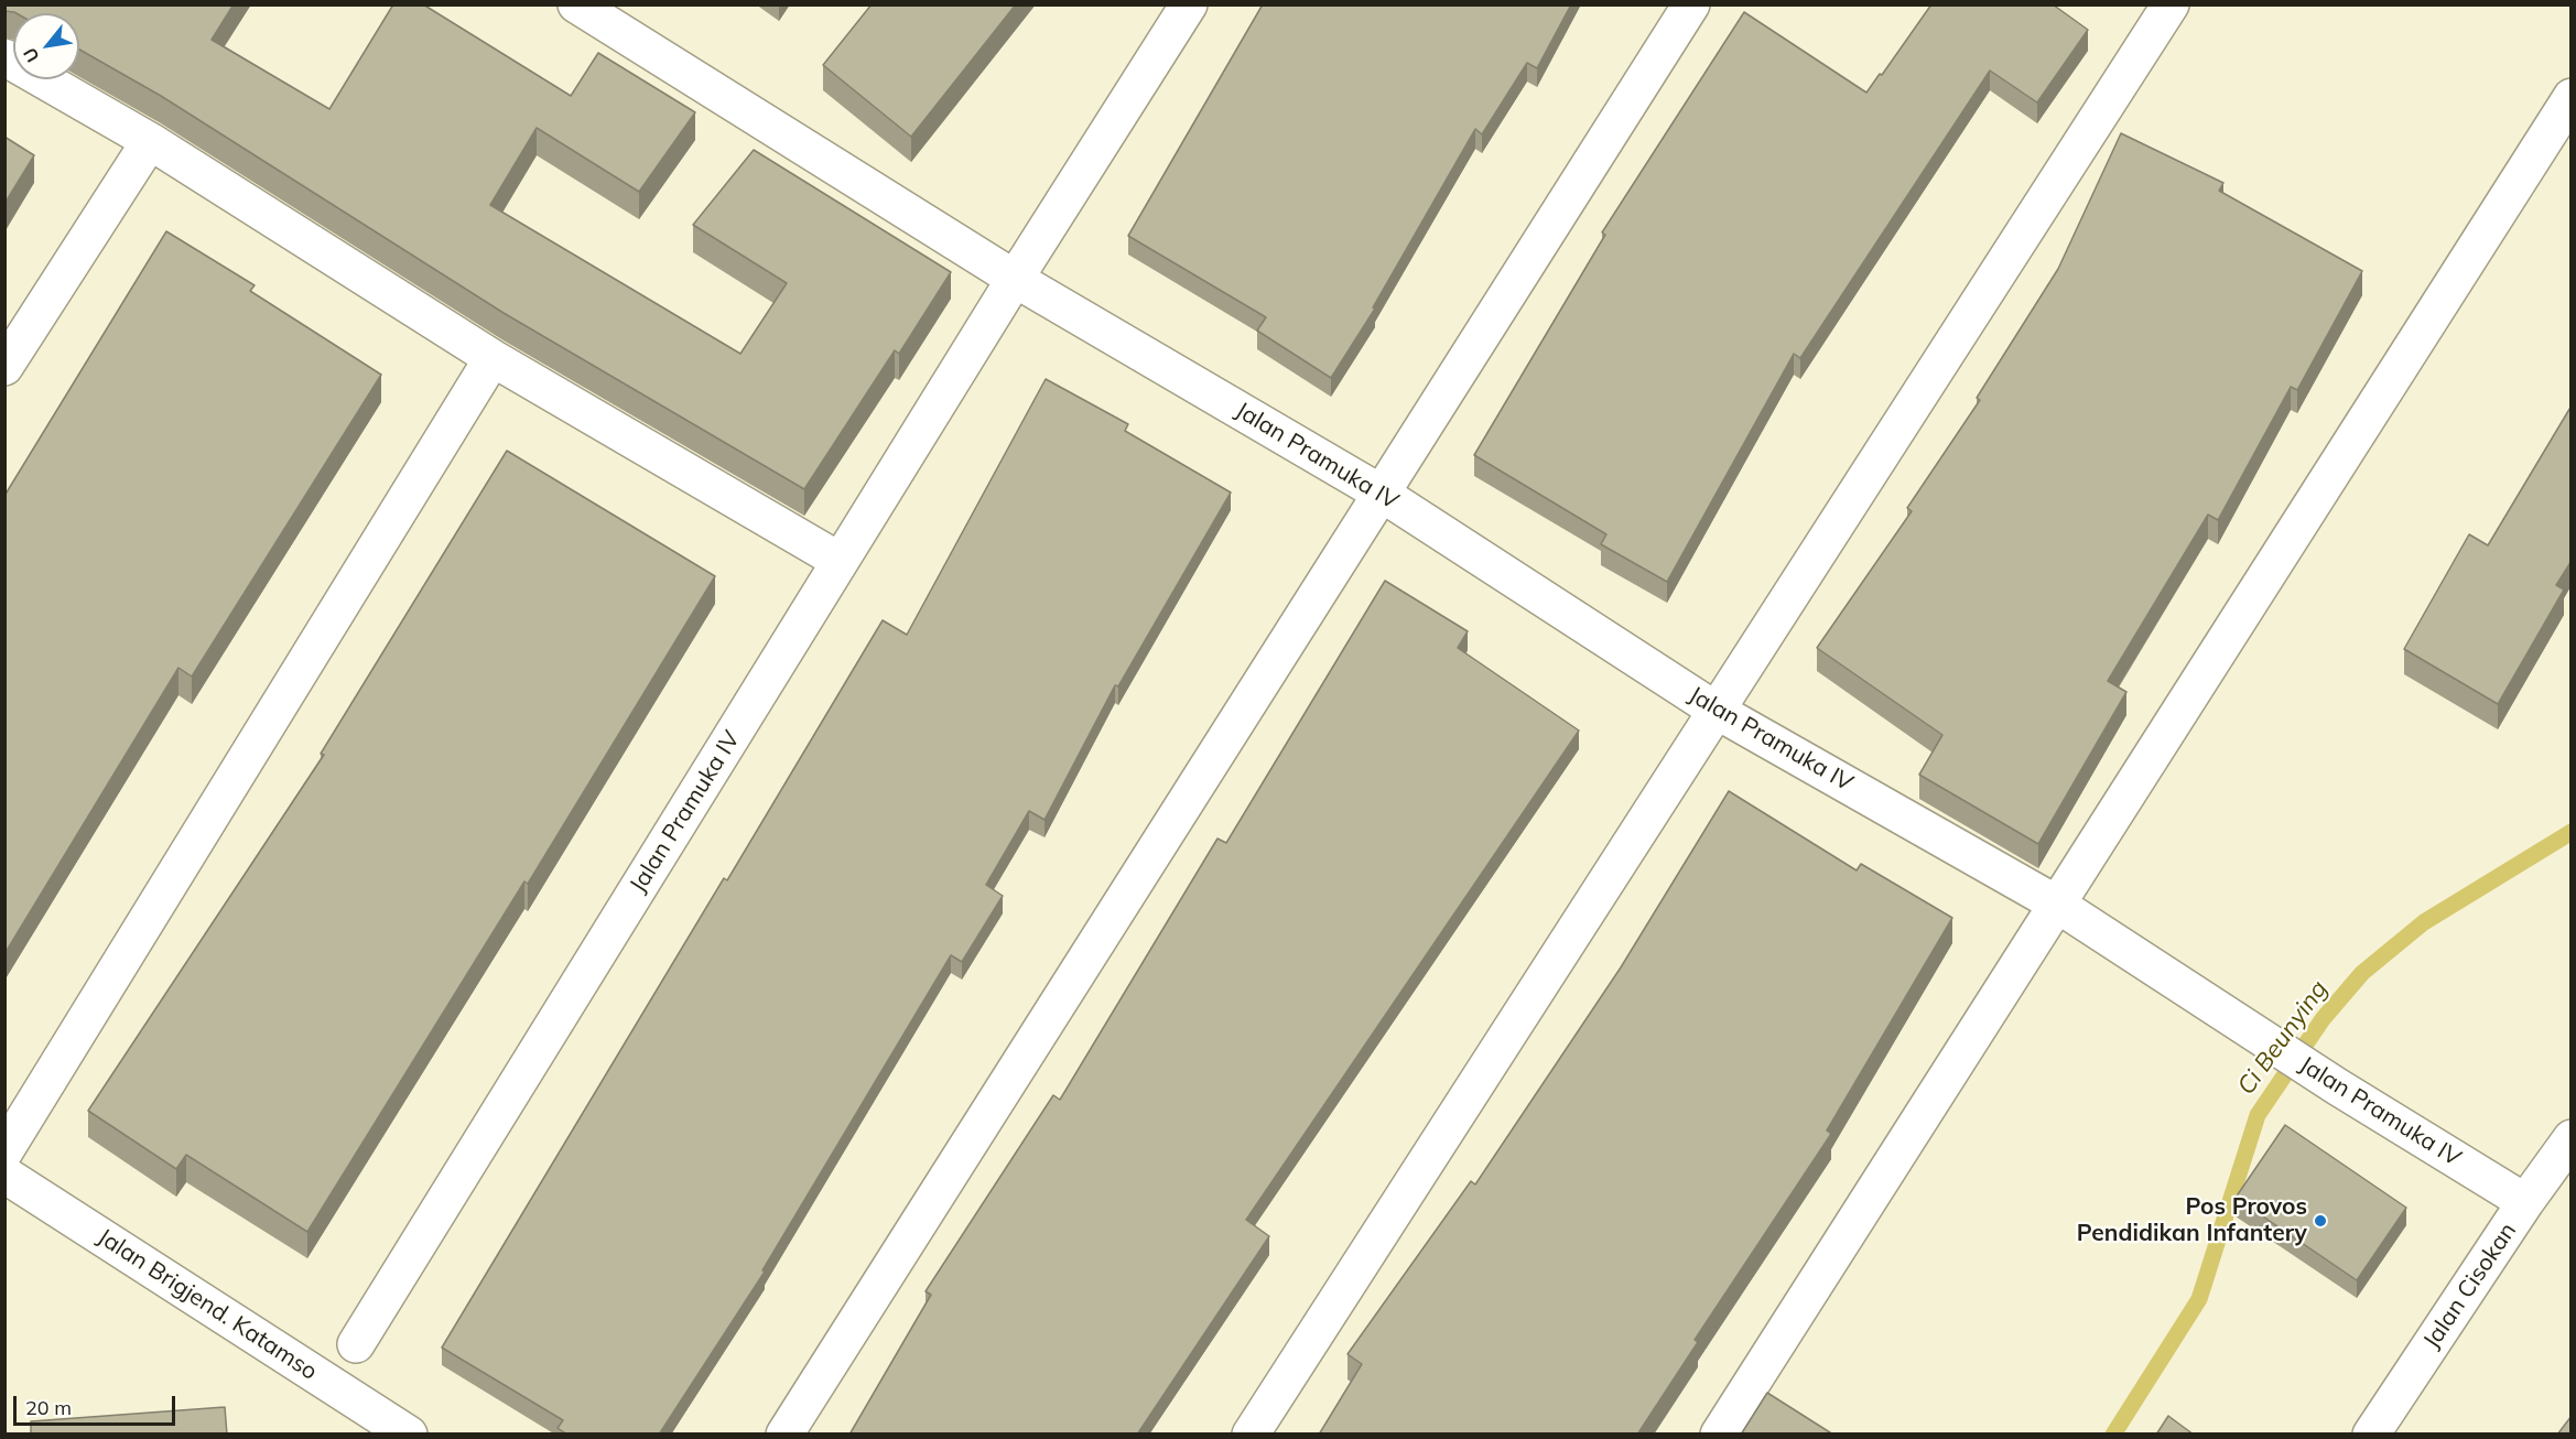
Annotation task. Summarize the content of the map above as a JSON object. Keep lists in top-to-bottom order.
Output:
{
  "streets": {
    "street": ["Jalan Pramuka IV", "Jalan Cisokan", "Jalan Brigjend. Katamso"]
  },
  "crossings": [
    ["Jalan Pramuka IV", "Jalan Cisokan"]
  ],
  "water": ["Ci Beunying"],
  "places": ["Pos Provos Pendidikan Infantery"],
  "scale_bar": "20 m",
  "north": "bottom left"
}
